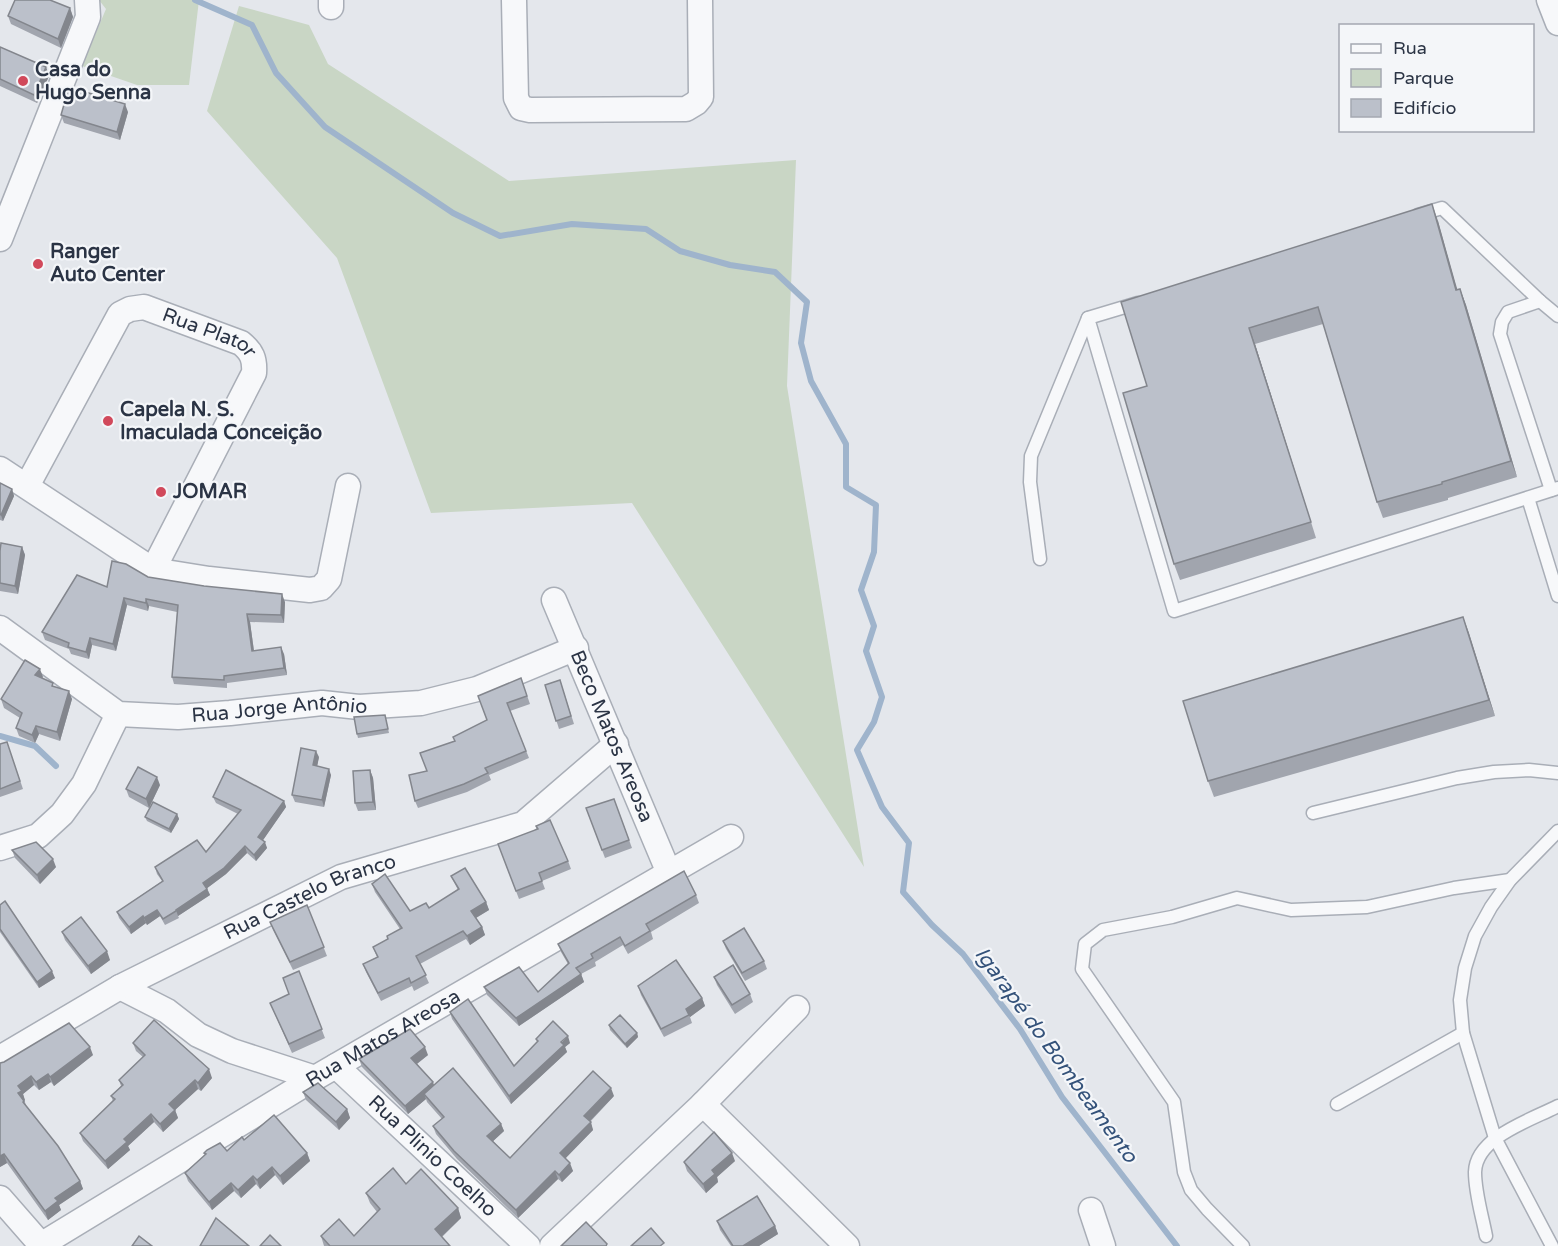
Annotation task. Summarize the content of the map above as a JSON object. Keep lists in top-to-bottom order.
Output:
{
  "streets": {
    "street": [
      "Rua Plator",
      "Rua Jorge Antônio",
      "Beco Matos Areosa",
      "Rua Castelo Branco",
      "Rua Matos Areosa",
      "Rua Plinio Coelho"
    ]
  },
  "crossings": [
    ["Rua Jorge Antônio", "Beco Matos Areosa"],
    ["Beco Matos Areosa", "Rua Castelo Branco"],
    ["Beco Matos Areosa", "Rua Matos Areosa"],
    ["Rua Matos Areosa", "Rua Plinio Coelho"]
  ],
  "water": ["Igarapé do Bombeamento"],
  "places": [
    "Casa do Hugo Senna",
    "Ranger Auto Center",
    "Capela N. S. Imaculada Conceição",
    "JOMAR"
  ],
  "legend": ["Rua", "Parque", "Edifício"]
}
